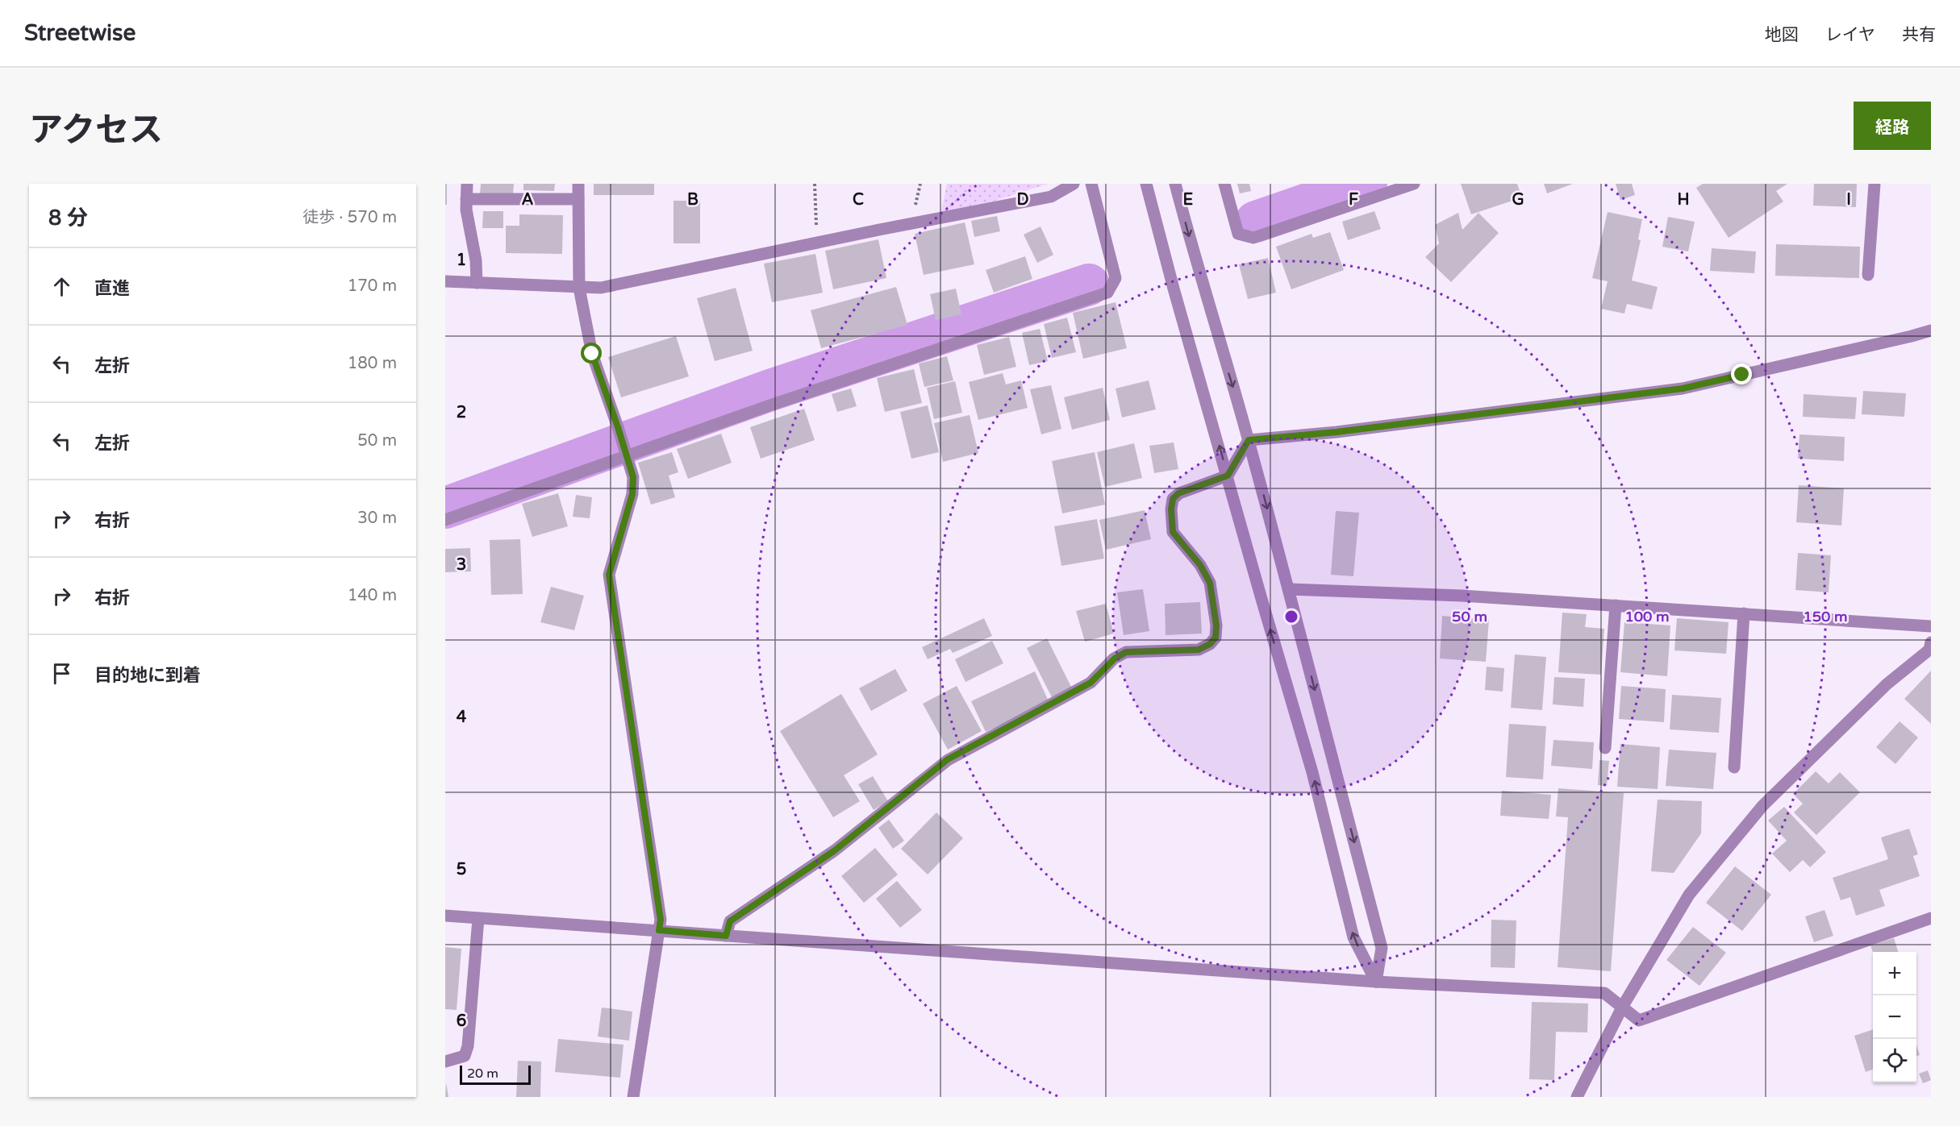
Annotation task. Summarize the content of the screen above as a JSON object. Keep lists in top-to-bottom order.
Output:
{
  "scale_bar": "20 m",
  "page": {
    "header": "Streetwise",
    "nav": ["地図", "レイヤ", "共有"],
    "title": "アクセス",
    "buttons": "経路",
    "heading": ["8 分", "徒歩 · 570 m"],
    "list": [
      ["直進", "170 m"],
      ["左折", "180 m"],
      ["左折", "50 m"],
      ["右折", "30 m"],
      ["右折", "140 m"],
      "目的地に到着"
    ],
    "map_buttons": ["+", "−"],
    "scale": "20 m"
  },
  "grid": {
    "columns": [
      "A",
      "B",
      "C",
      "D",
      "E",
      "F",
      "G",
      "H",
      "I"
    ],
    "rows": [
      "1",
      "2",
      "3",
      "4",
      "5",
      "6"
    ]
  },
  "rings": ["50 m", "100 m", "150 m"]
}
